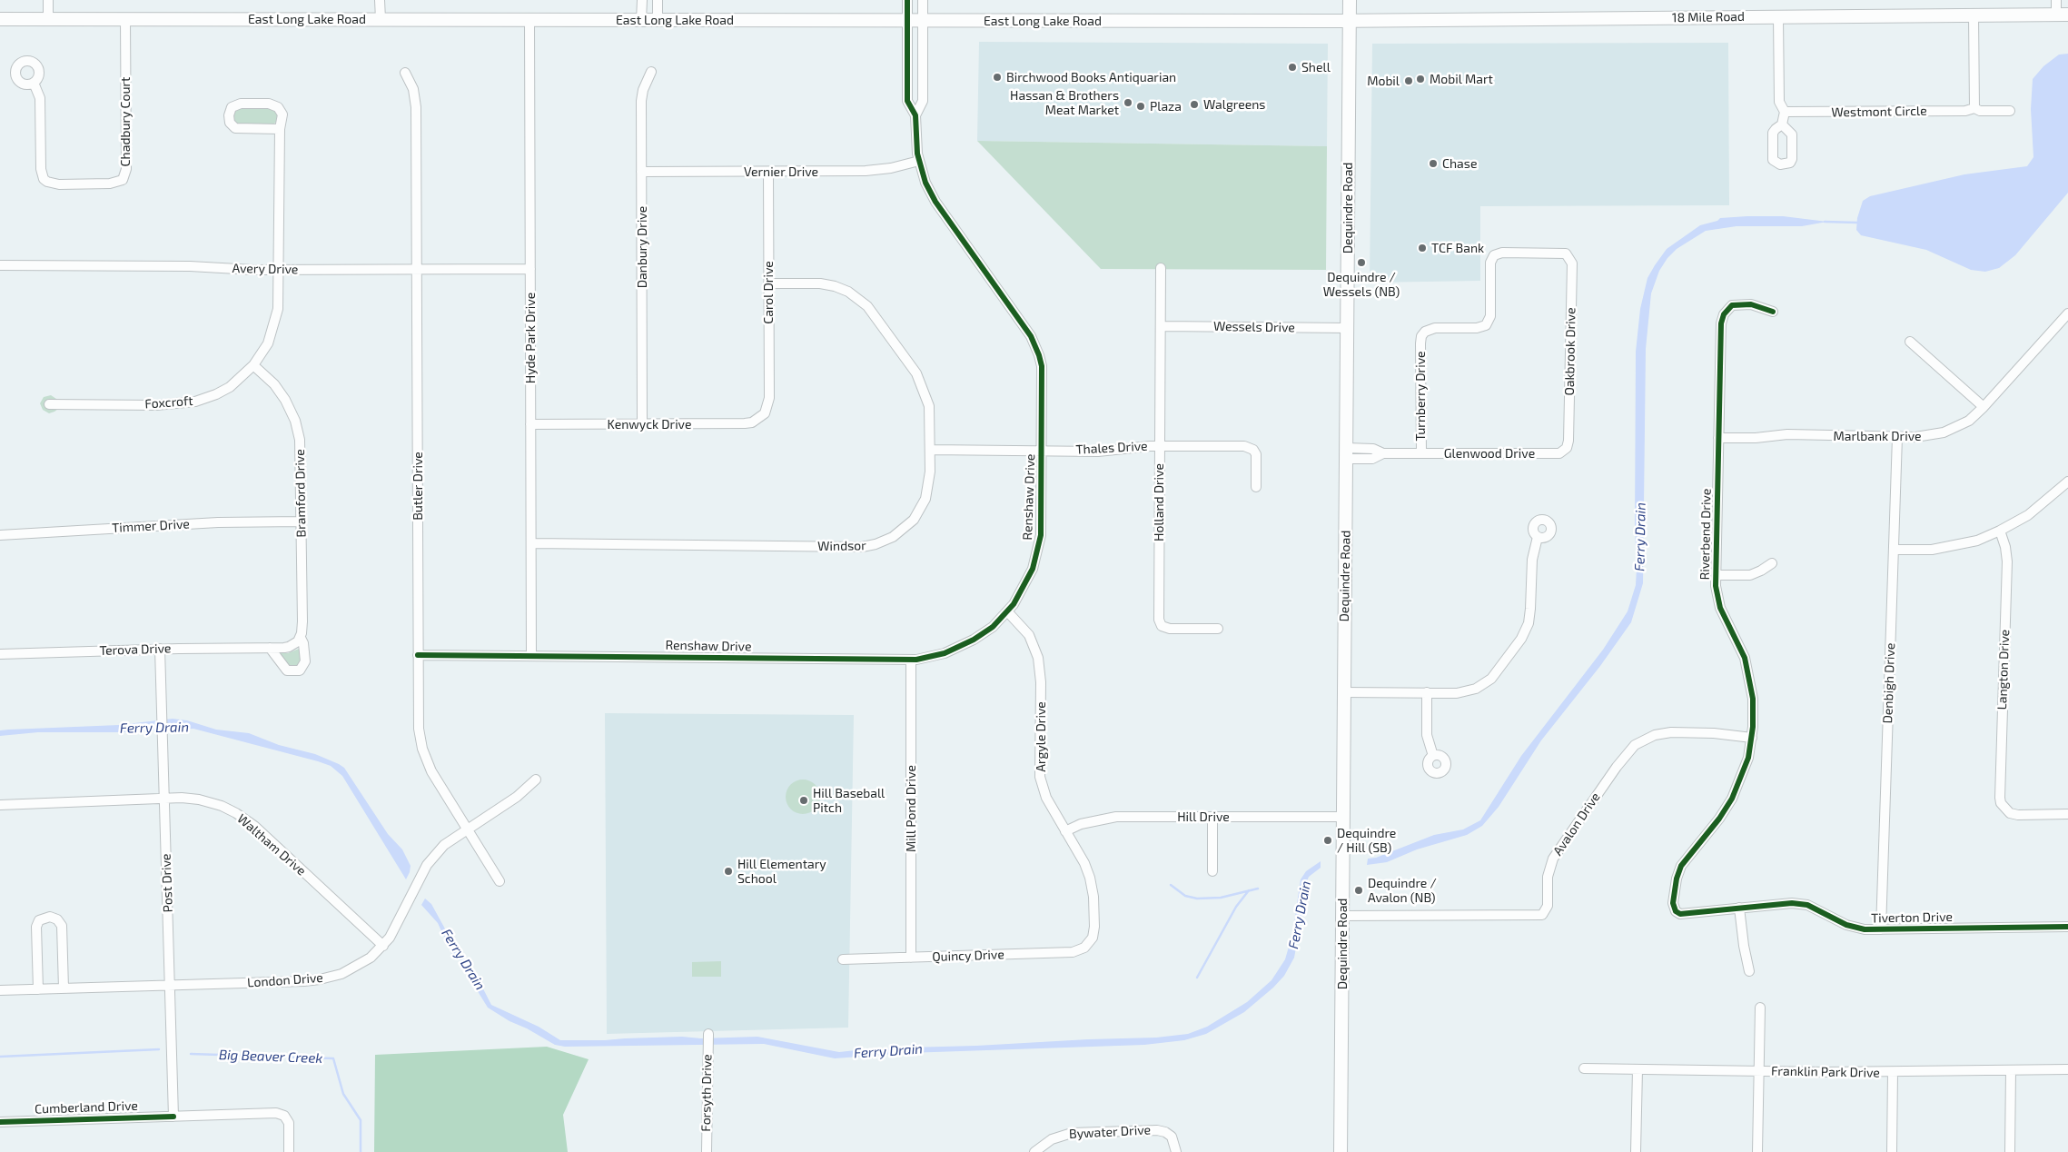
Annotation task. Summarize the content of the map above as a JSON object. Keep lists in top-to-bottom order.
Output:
{
  "streets": {
    "main road": ["18 Mile Road", "East Long Lake Road", "Dequindre Road"],
    "street": [
      "Westmont Circle",
      "Chadbury Court",
      "Vernier Drive",
      "Danbury Drive",
      "Avery Drive",
      "Carol Drive",
      "Wessels Drive",
      "Hyde Park Drive",
      "Oakbrook Drive",
      "Turnberry Drive",
      "Foxcroft",
      "Kenwyck Drive",
      "Marlbank Drive",
      "Thales Drive",
      "Glenwood Drive",
      "Butler Drive",
      "Bramford Drive",
      "Renshaw Drive",
      "Holland Drive",
      "Timmer Drive",
      "Riverbend Drive",
      "Windsor",
      "Terova Drive",
      "Langton Drive",
      "Denbigh Drive",
      "Argyle Drive",
      "Mill Pond Drive",
      "Hill Drive",
      "Avalon Drive",
      "Waltham Drive",
      "Post Drive",
      "Tiverton Drive",
      "Quincy Drive",
      "London Drive",
      "Franklin Park Drive",
      "Forsyth Drive",
      "Cumberland Drive",
      "Bywater Drive"
    ]
  },
  "crossings": [
    ["18 Mile Road", "East Long Lake Road"],
    ["18 Mile Road", "Dequindre Road"],
    ["East Long Lake Road", "Chadbury Court"],
    ["East Long Lake Road", "Dequindre Road"],
    ["East Long Lake Road", "Hyde Park Drive"],
    ["East Long Lake Road", "Renshaw Drive"],
    ["Vernier Drive", "Danbury Drive"],
    ["Vernier Drive", "Carol Drive"],
    ["Vernier Drive", "Renshaw Drive"],
    ["Dequindre Road", "Wessels Drive"],
    ["Dequindre Road", "Glenwood Drive"],
    ["Dequindre Road", "Hill Drive"],
    ["Dequindre Road", "Avalon Drive"],
    ["Danbury Drive", "Kenwyck Drive"],
    ["Avery Drive", "Hyde Park Drive"],
    ["Avery Drive", "Foxcroft"],
    ["Avery Drive", "Butler Drive"],
    ["Carol Drive", "Kenwyck Drive"],
    ["Carol Drive", "Windsor"],
    ["Wessels Drive", "Holland Drive"],
    ["Hyde Park Drive", "Kenwyck Drive"],
    ["Hyde Park Drive", "Renshaw Drive"],
    ["Hyde Park Drive", "Windsor"],
    ["Oakbrook Drive", "Turnberry Drive"],
    ["Oakbrook Drive", "Glenwood Drive"],
    ["Turnberry Drive", "Glenwood Drive"],
    ["Foxcroft", "Bramford Drive"],
    ["Marlbank Drive", "Riverbend Drive"],
    ["Marlbank Drive", "Denbigh Drive"],
    ["Thales Drive", "Renshaw Drive"],
    ["Thales Drive", "Holland Drive"],
    ["Thales Drive", "Windsor"],
    ["Butler Drive", "Renshaw Drive"],
    ["Butler Drive", "London Drive"],
    ["Bramford Drive", "Timmer Drive"],
    ["Bramford Drive", "Terova Drive"],
    ["Renshaw Drive", "Argyle Drive"],
    ["Renshaw Drive", "Mill Pond Drive"],
    ["Riverbend Drive", "Avalon Drive"],
    ["Riverbend Drive", "Tiverton Drive"],
    ["Terova Drive", "Post Drive"],
    ["Denbigh Drive", "Tiverton Drive"],
    ["Argyle Drive", "Hill Drive"],
    ["Argyle Drive", "Quincy Drive"],
    ["Mill Pond Drive", "Quincy Drive"],
    ["Waltham Drive", "Post Drive"],
    ["Waltham Drive", "London Drive"],
    ["Post Drive", "London Drive"],
    ["Post Drive", "Cumberland Drive"]
  ],
  "water": ["Ferry Drain", "Big Beaver Creek"],
  "places": [
    "Shell",
    "Birchwood Books Antiquarian",
    "Mobil Mart",
    "Mobil",
    "Hassan & Brothers Meat Market",
    "Walgreens",
    "Plaza",
    "Chase",
    "TCF Bank",
    "Dequindre / Wessels (NB)",
    "Hill Baseball Pitch",
    "Dequindre / Hill (SB)",
    "Hill Elementary School",
    "Dequindre / Avalon (NB)"
  ]
}
